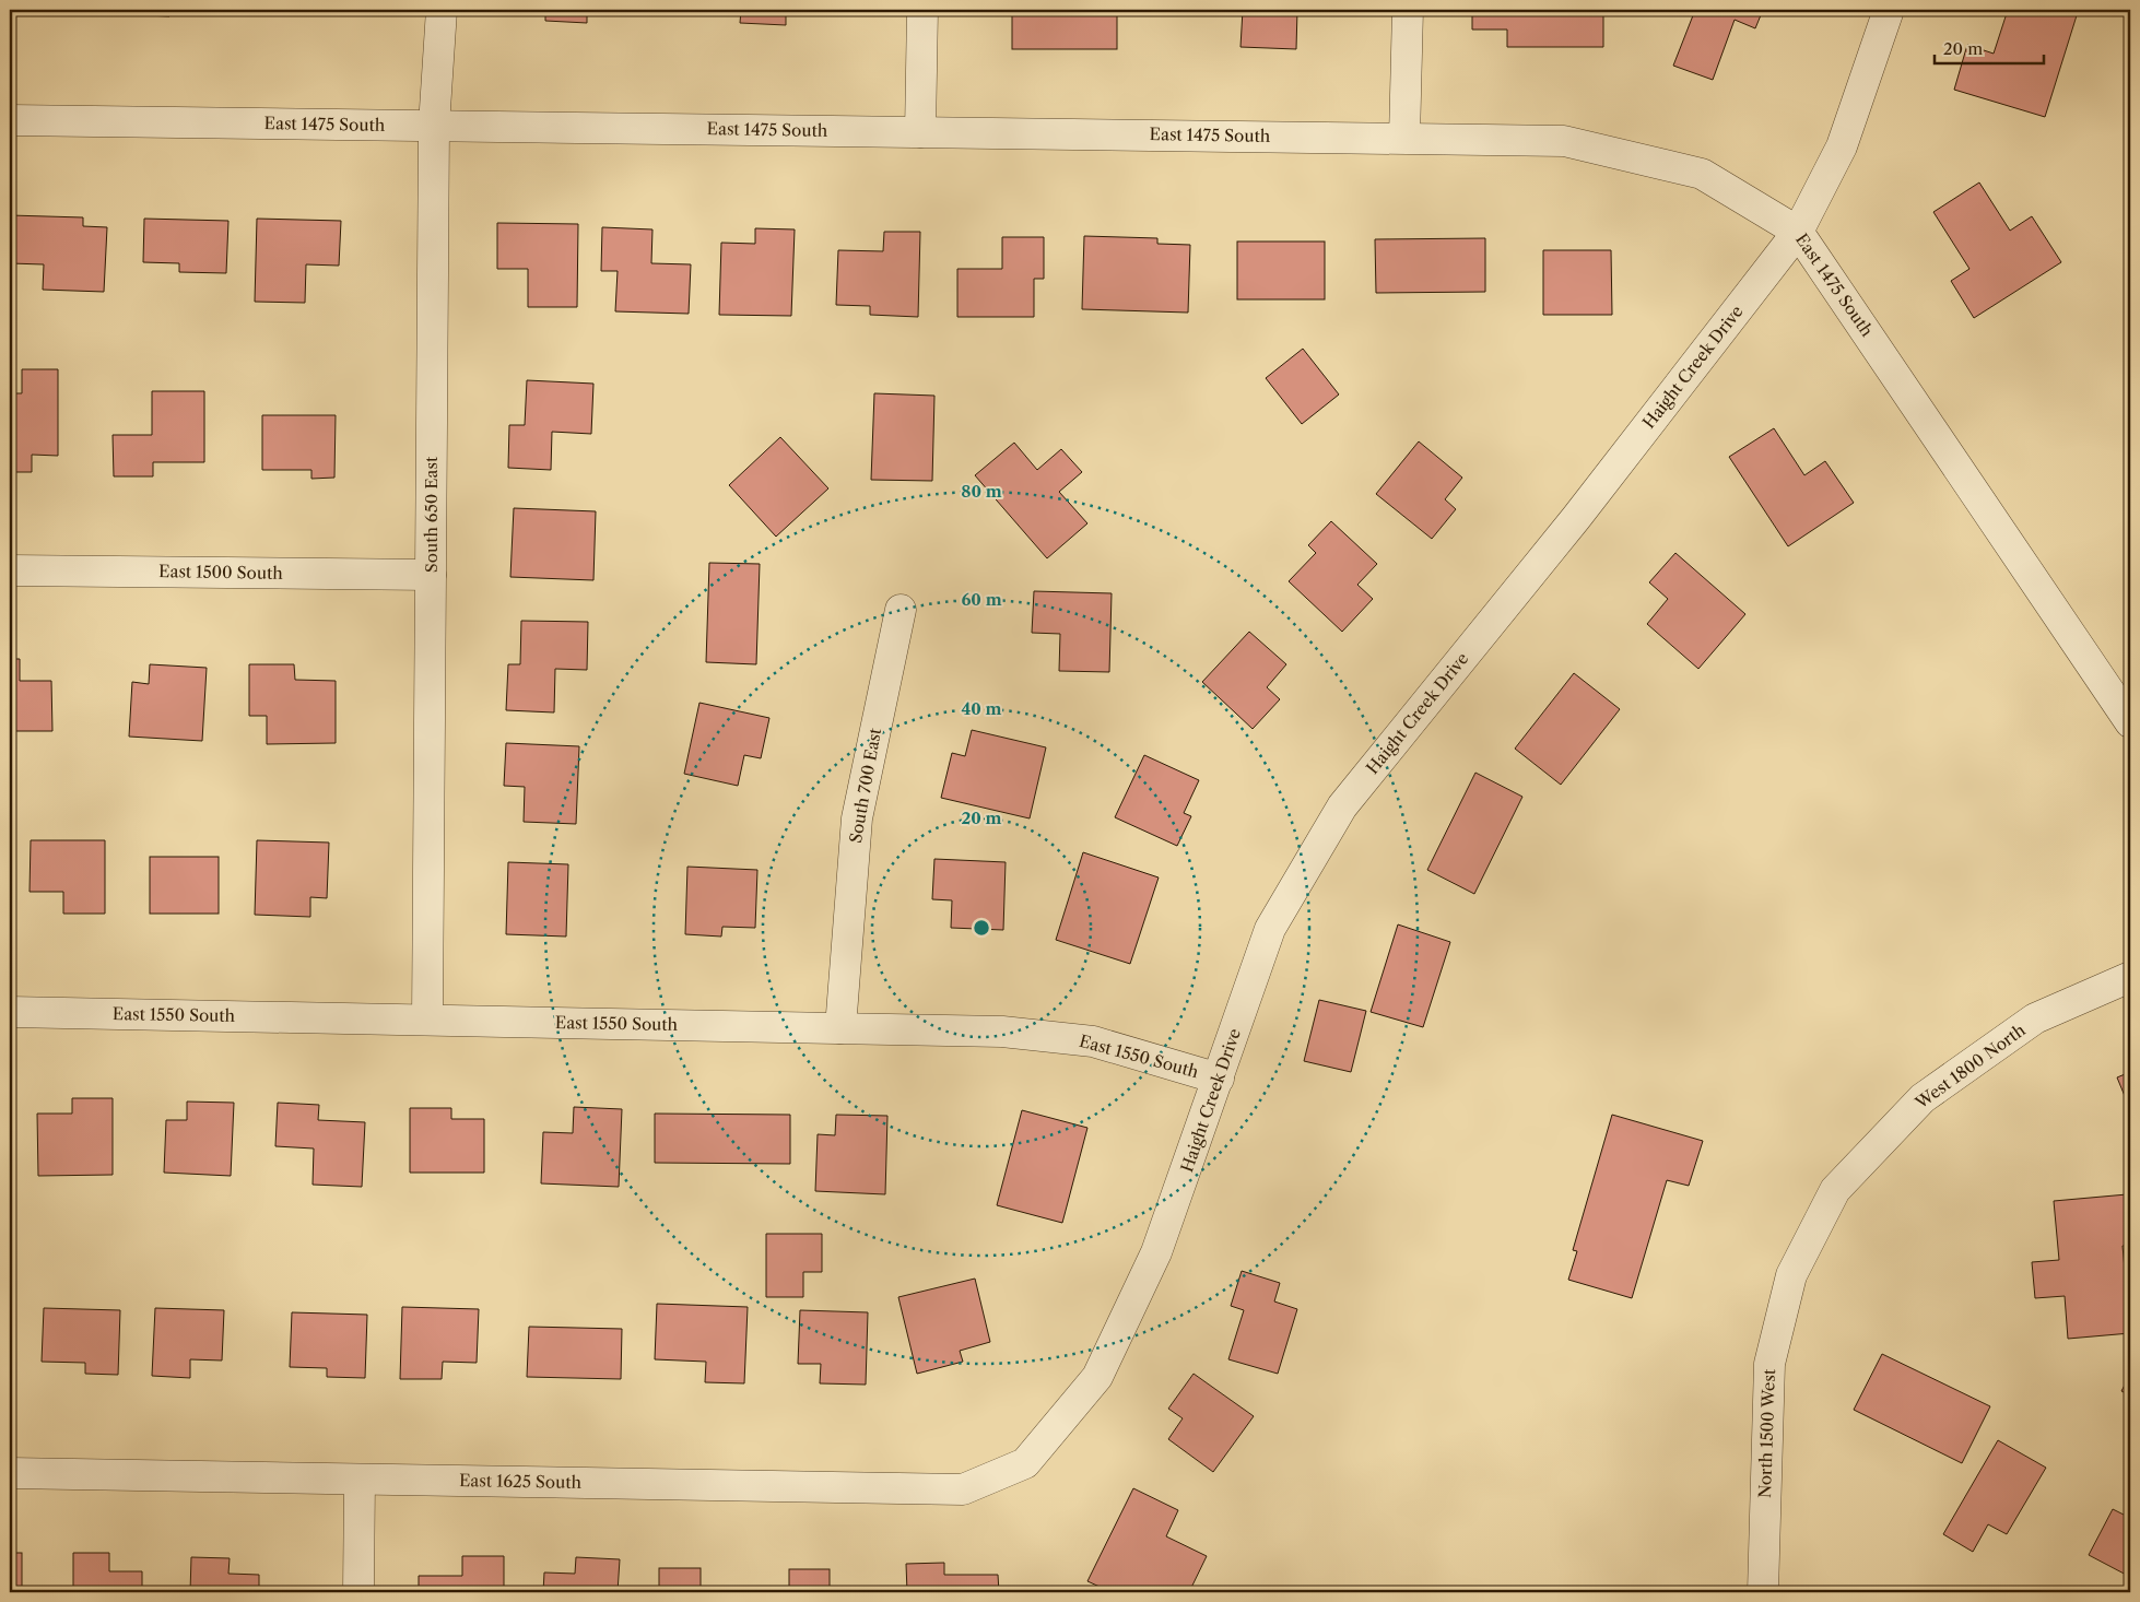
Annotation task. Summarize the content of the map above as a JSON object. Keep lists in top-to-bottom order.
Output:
{
  "streets": {
    "street": [
      "East 1475 South",
      "Haight Creek Drive",
      "South 650 East",
      "East 1500 South",
      "South 700 East",
      "East 1550 South",
      "West 1800 North",
      "North 1500 West",
      "East 1625 South"
    ]
  },
  "crossings": [
    ["East 1475 South", "Haight Creek Drive"],
    ["East 1475 South", "South 650 East"],
    ["Haight Creek Drive", "East 1550 South"],
    ["Haight Creek Drive", "East 1625 South"],
    ["South 650 East", "East 1500 South"],
    ["South 650 East", "East 1550 South"],
    ["South 700 East", "East 1550 South"],
    ["West 1800 North", "North 1500 West"]
  ],
  "scale_bar": "20 m",
  "rings": [
    "80 m",
    "60 m",
    "40 m",
    "20 m"
  ]
}
